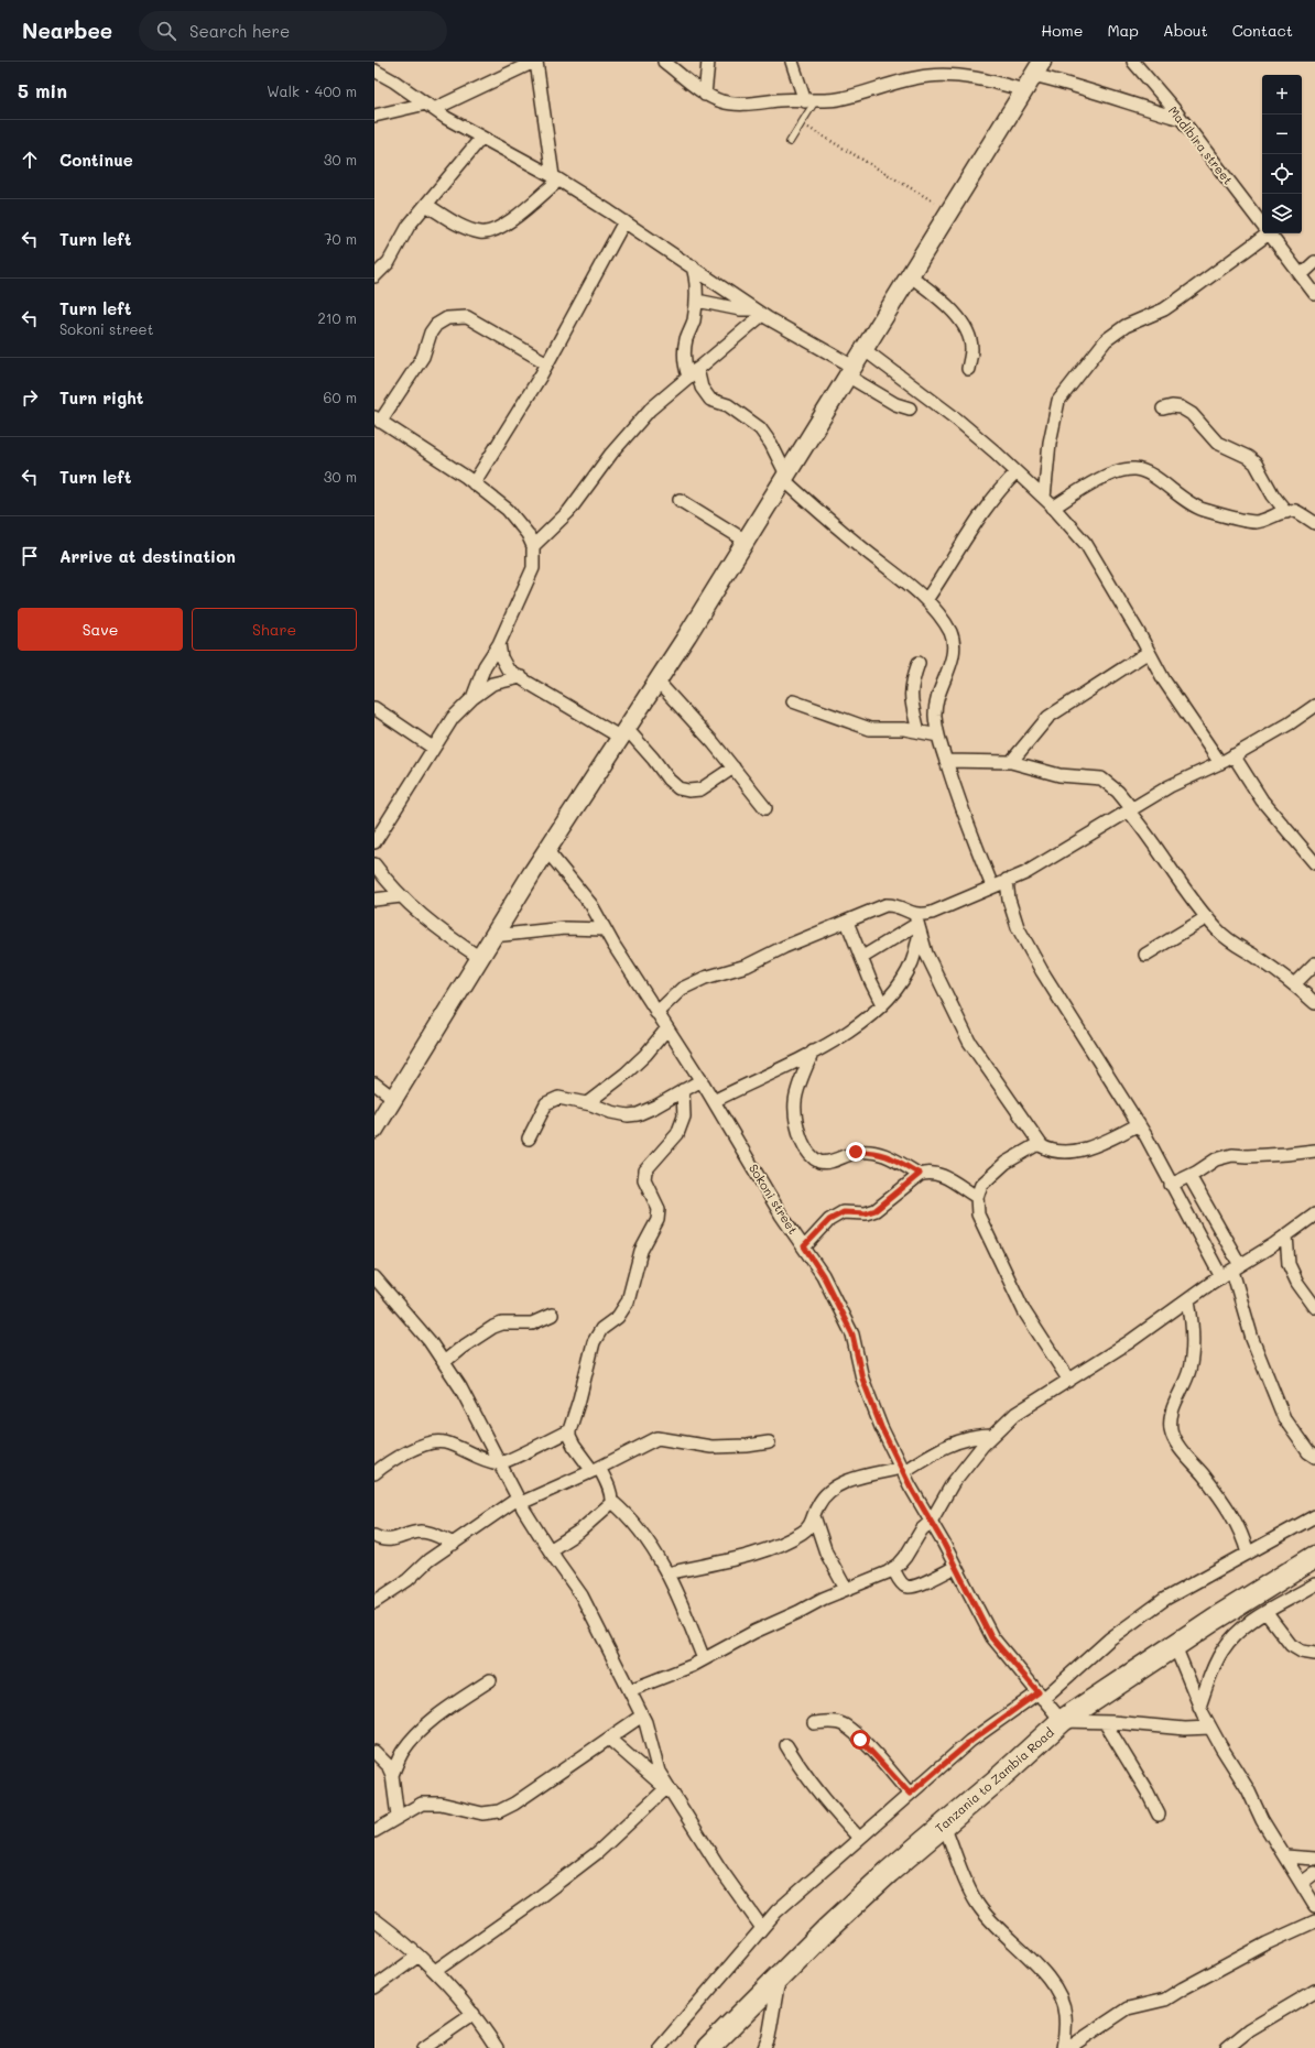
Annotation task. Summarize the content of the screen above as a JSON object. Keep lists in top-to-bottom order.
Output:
{
  "streets": {
    "highway": ["Tanzania to Zambia Road"],
    "street": ["Madibira street", "Sokoni street"]
  },
  "crossings": [
    ["Sokoni street", "Tanzania to Zambia Road"]
  ],
  "page": {
    "header": "Nearbee",
    "search": "Search here",
    "nav": [
      "Home",
      "Map",
      "About",
      "Contact"
    ],
    "heading": ["5 min", "Walk · 400 m"],
    "map_buttons": ["+", "−"],
    "list": [
      ["Continue", "30 m"],
      ["Turn left", "70 m"],
      ["Turn left", "Sokoni street", "210 m"],
      ["Turn right", "60 m"],
      ["Turn left", "30 m"],
      "Arrive at destination"
    ],
    "buttons": ["Save", "Share"]
  }
}
